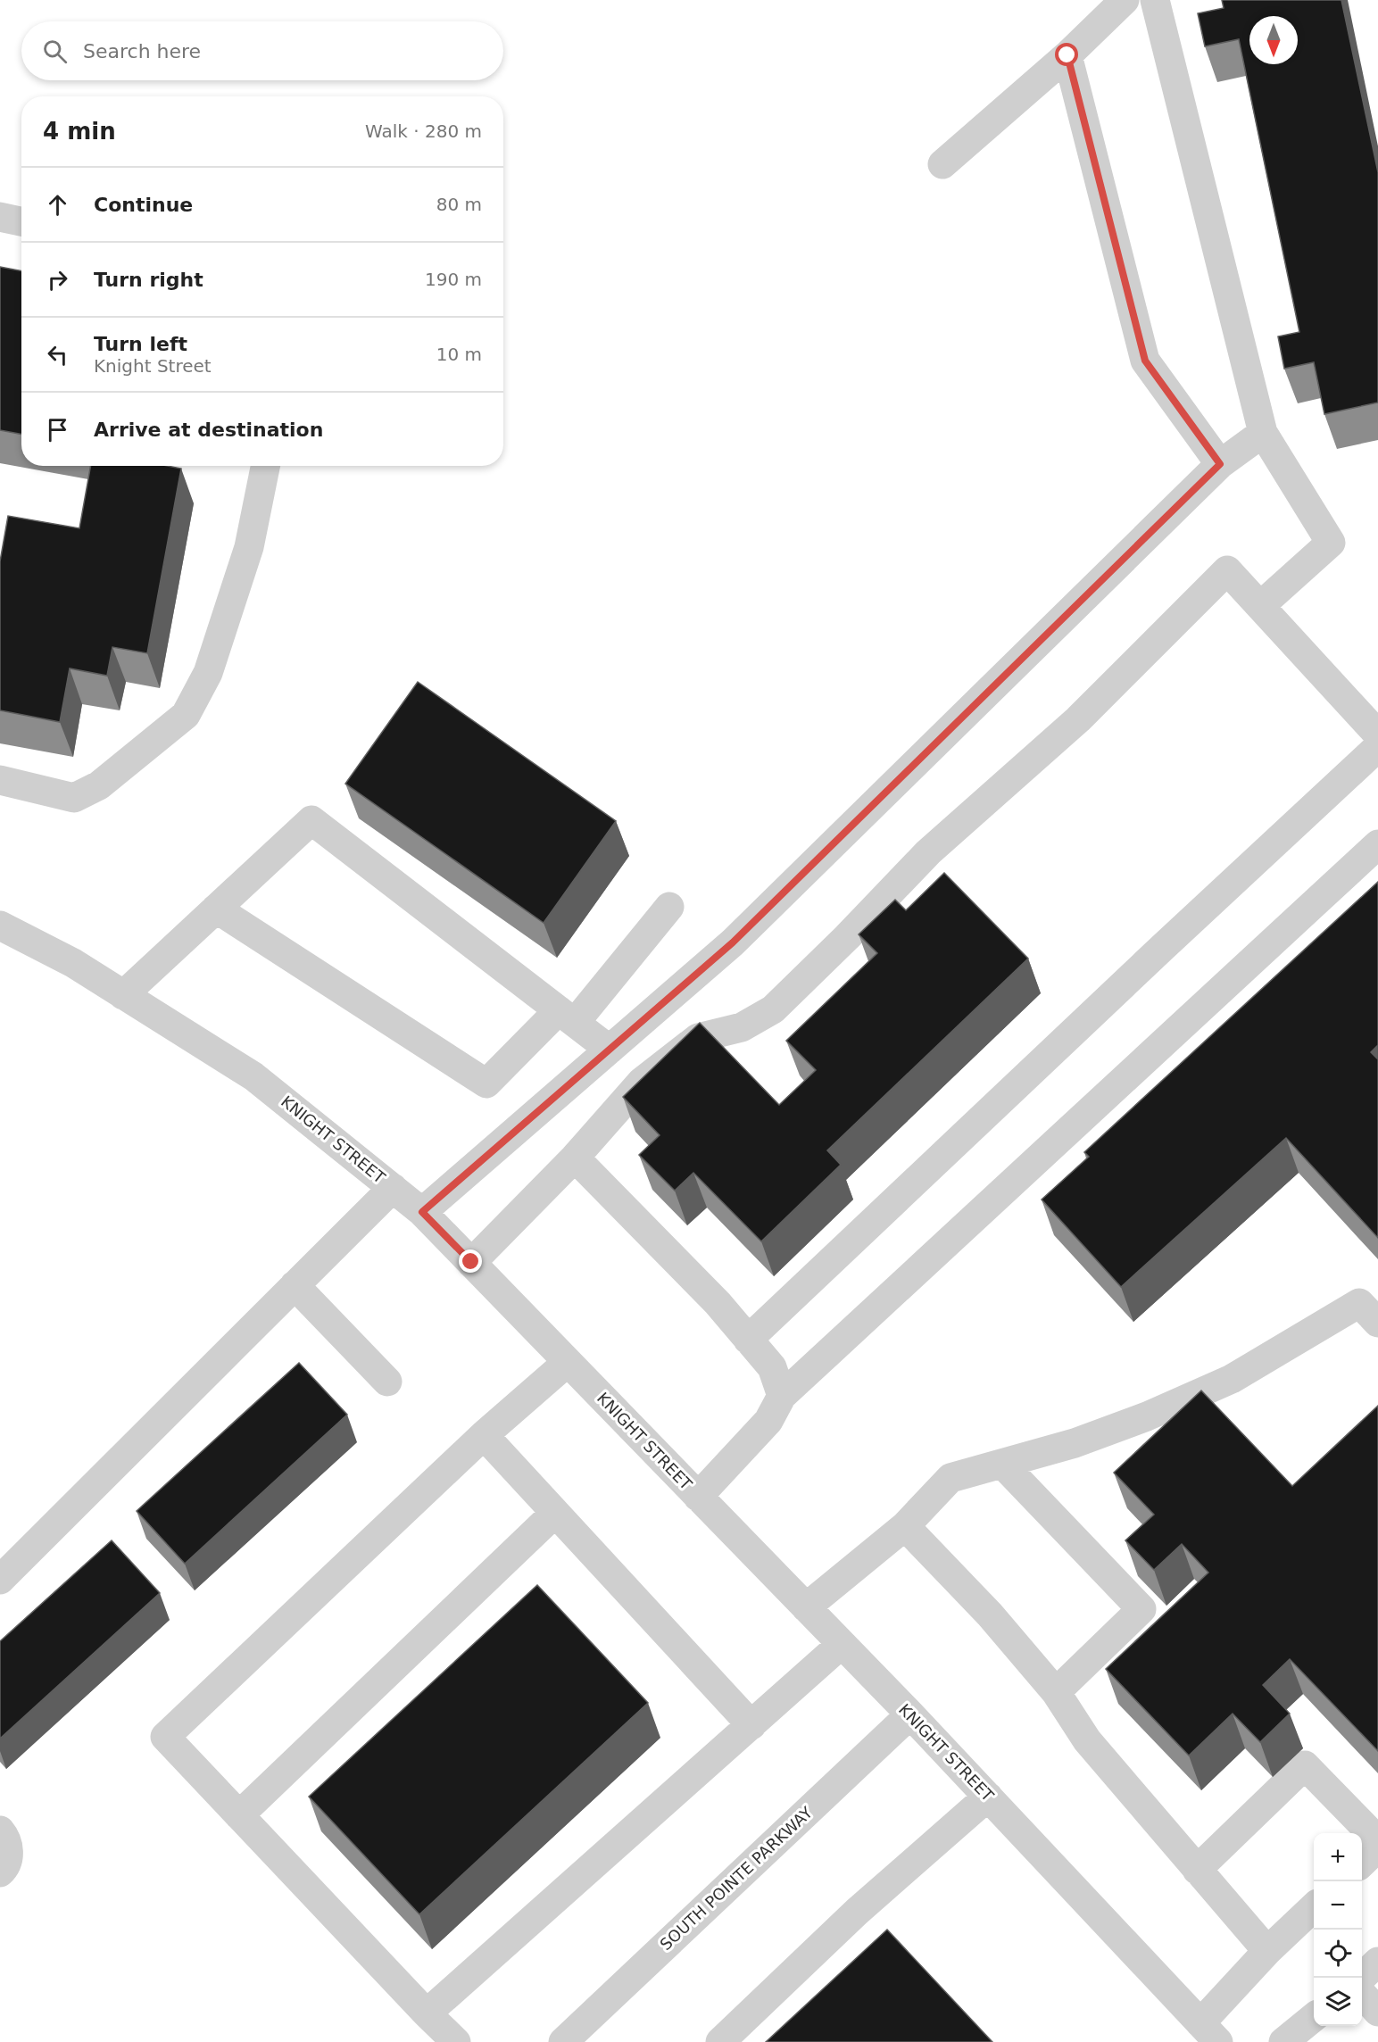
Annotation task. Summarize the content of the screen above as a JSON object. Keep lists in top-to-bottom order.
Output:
{
  "streets": {
    "street": ["KNIGHT STREET", "SOUTH POINTE PARKWAY"]
  },
  "crossings": [
    ["KNIGHT STREET", "SOUTH POINTE PARKWAY"]
  ],
  "north": "bottom",
  "page": {
    "search": "Search here",
    "heading": ["4 min", "Walk · 280 m"],
    "list": [
      ["Continue", "80 m"],
      ["Turn right", "190 m"],
      ["Turn left", "Knight Street", "10 m"],
      "Arrive at destination"
    ],
    "map_buttons": ["+", "−"]
  }
}
